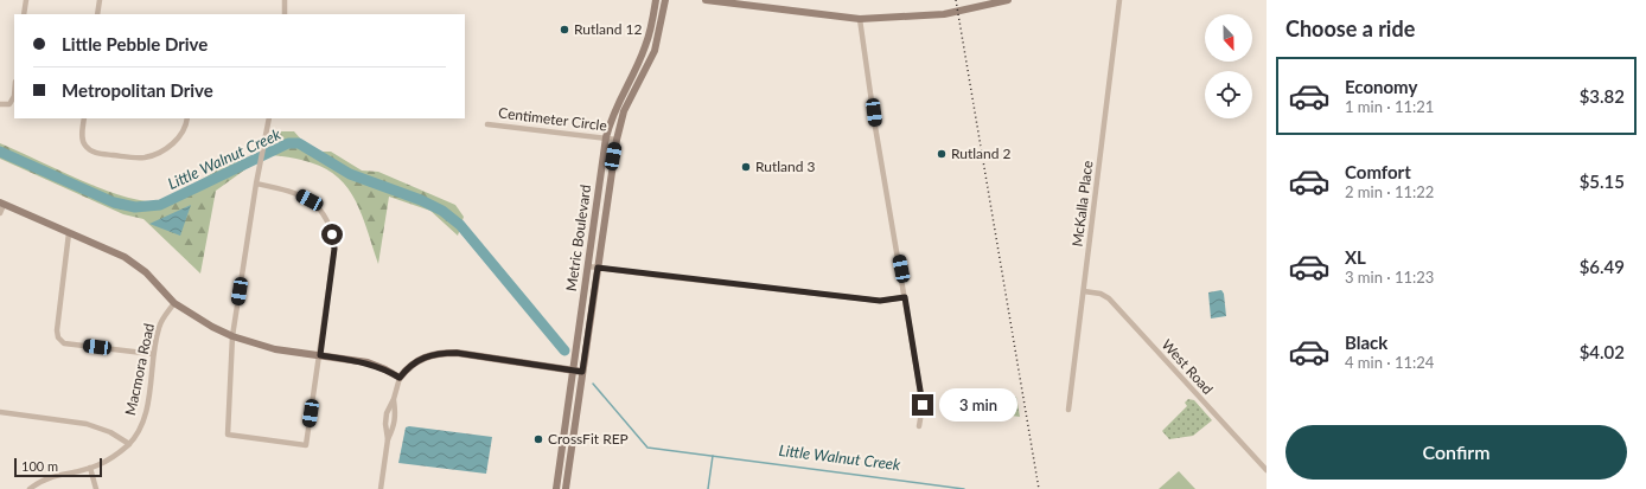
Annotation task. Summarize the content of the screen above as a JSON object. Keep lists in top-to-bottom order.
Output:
{
  "streets": {
    "main road": ["Metric Boulevard"],
    "street": [
      "Centimeter Circle",
      "McKalla Place",
      "West Road",
      "Macmora Road"
    ]
  },
  "crossings": [
    ["Centimeter Circle", "Metric Boulevard"],
    ["McKalla Place", "West Road"]
  ],
  "water": ["Little Walnut Creek"],
  "places": [
    "Rutland 12",
    "Rutland 2",
    "Rutland 3",
    "CrossFit REP"
  ],
  "scale_bar": "100 m",
  "north": "bottom",
  "page": {
    "heading": "Choose a ride",
    "banner": ["Little Pebble Drive", "Metropolitan Drive"],
    "list": [
      {
        "name": "Economy",
        "note": "1 min · 11:21",
        "value": "$3.82"
      },
      {
        "name": "Comfort",
        "note": "2 min · 11:22",
        "value": "$5.15"
      },
      {
        "name": "XL",
        "note": "3 min · 11:23",
        "value": "$6.49"
      },
      {
        "name": "Black",
        "note": "4 min · 11:24",
        "value": "$4.02"
      }
    ],
    "bubble": "3 min",
    "buttons": "Confirm",
    "scale": "100 m"
  }
}
